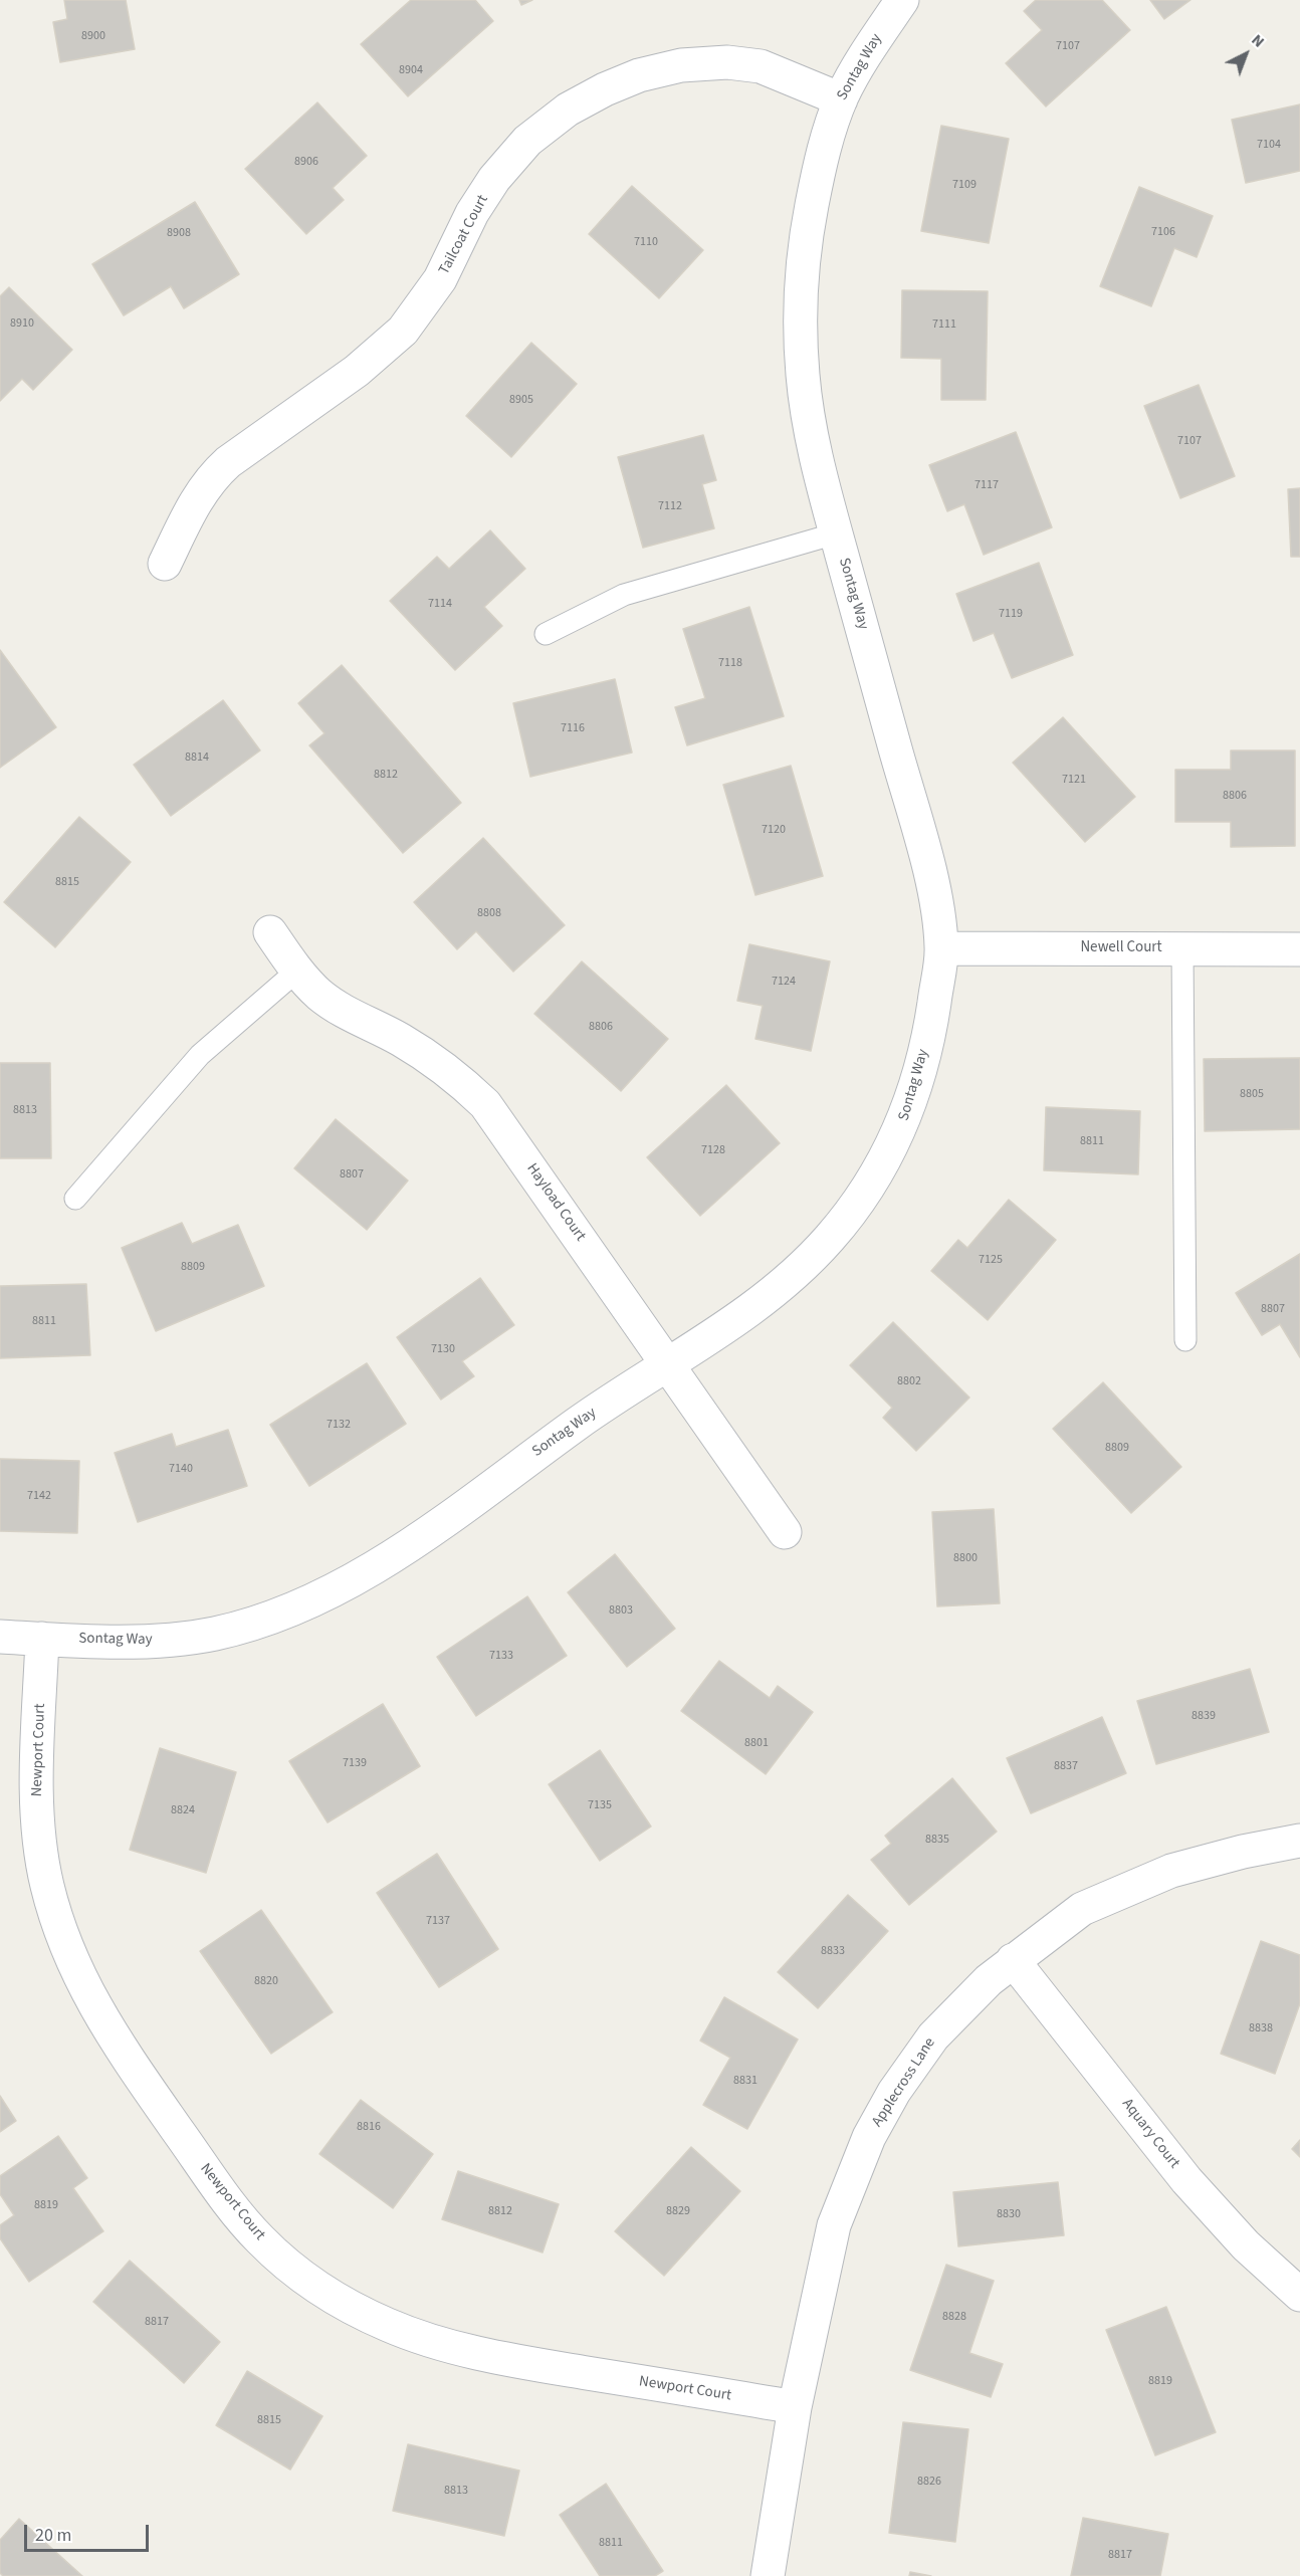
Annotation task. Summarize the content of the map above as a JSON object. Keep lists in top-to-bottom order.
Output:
{
  "streets": {
    "street": [
      "Sontag Way",
      "Tailcoat Court",
      "Newell Court",
      "Hayload Court",
      "Newport Court",
      "Applecross Lane",
      "Aquary Court"
    ]
  },
  "crossings": [
    ["Sontag Way", "Tailcoat Court"],
    ["Sontag Way", "Newell Court"],
    ["Sontag Way", "Hayload Court"],
    ["Sontag Way", "Newport Court"],
    ["Newport Court", "Applecross Lane"],
    ["Applecross Lane", "Aquary Court"]
  ],
  "house_numbers": [
    "8900",
    "7107",
    "8904",
    "7104",
    "8906",
    "7109",
    "7106",
    "8908",
    "7110",
    "8910",
    "7111",
    "8905",
    "7107",
    "7117",
    "7112",
    "7114",
    "7119",
    "7118",
    "7116",
    "8814",
    "8812",
    "7121",
    "8806",
    "7120",
    "8815",
    "8808",
    "7124",
    "8806",
    "8805",
    "8813",
    "8811",
    "7128",
    "8807",
    "7125",
    "8809",
    "8807",
    "8811",
    "7130",
    "8802",
    "7132",
    "8809",
    "7140",
    "7142",
    "8800",
    "8803",
    "7133",
    "8839",
    "8801",
    "7139",
    "8837",
    "7135",
    "8824",
    "8835",
    "7137",
    "8833",
    "8820",
    "8838",
    "8831",
    "8816",
    "8819",
    "8812",
    "8829",
    "8830",
    "8828",
    "8817",
    "8819",
    "8815",
    "8826",
    "8813",
    "8811",
    "8817"
  ],
  "scale_bar": "20 m",
  "north": "top right"
}
